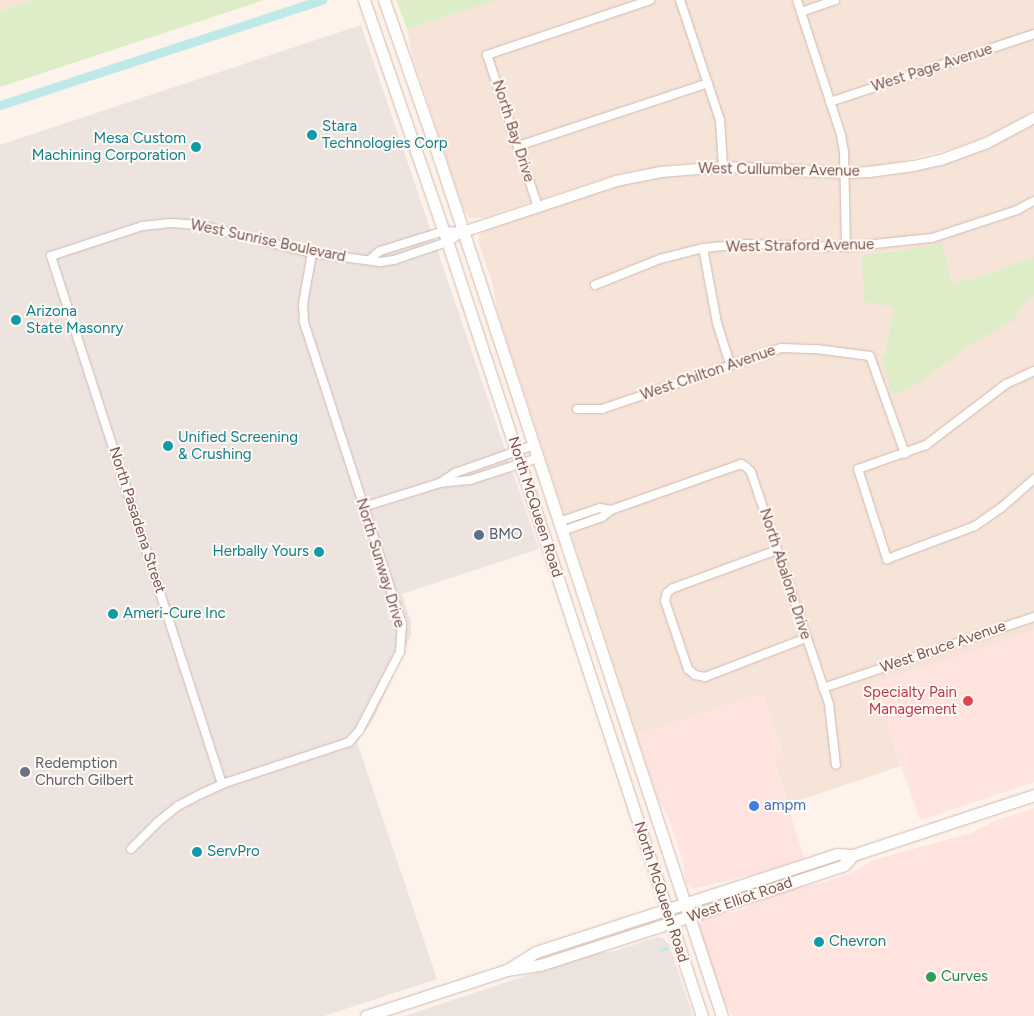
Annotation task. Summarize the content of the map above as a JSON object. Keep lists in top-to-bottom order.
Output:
{
  "streets": {
    "main road": ["North McQueen Road", "West Elliot Road"],
    "street": [
      "West Page Avenue",
      "North Bay Drive",
      "West Cullumber Avenue",
      "West Sunrise Boulevard",
      "West Straford Avenue",
      "West Chilton Avenue",
      "North Pasadena Street",
      "North Sunway Drive",
      "North Abalone Drive",
      "West Bruce Avenue"
    ]
  },
  "crossings": [
    ["North Bay Drive", "West Cullumber Avenue"],
    ["West Cullumber Avenue", "West Sunrise Boulevard"],
    ["West Cullumber Avenue", "North McQueen Road"],
    ["West Sunrise Boulevard", "North McQueen Road"],
    ["West Sunrise Boulevard", "North Pasadena Street"],
    ["West Sunrise Boulevard", "North Sunway Drive"],
    ["North McQueen Road", "West Elliot Road"],
    ["North Pasadena Street", "North Sunway Drive"],
    ["North Abalone Drive", "West Bruce Avenue"]
  ],
  "places": [
    "Stara Technologies Corp",
    "Mesa Custom Machining Corporation",
    "Arizona State Masonry",
    "Unified Screening & Crushing",
    "BMO",
    "Herbally Yours",
    "Ameri-Cure Inc",
    "Specialty Pain Management",
    "Redemption Church Gilbert",
    "ampm",
    "ServPro",
    "Chevron",
    "Curves"
  ]
}
